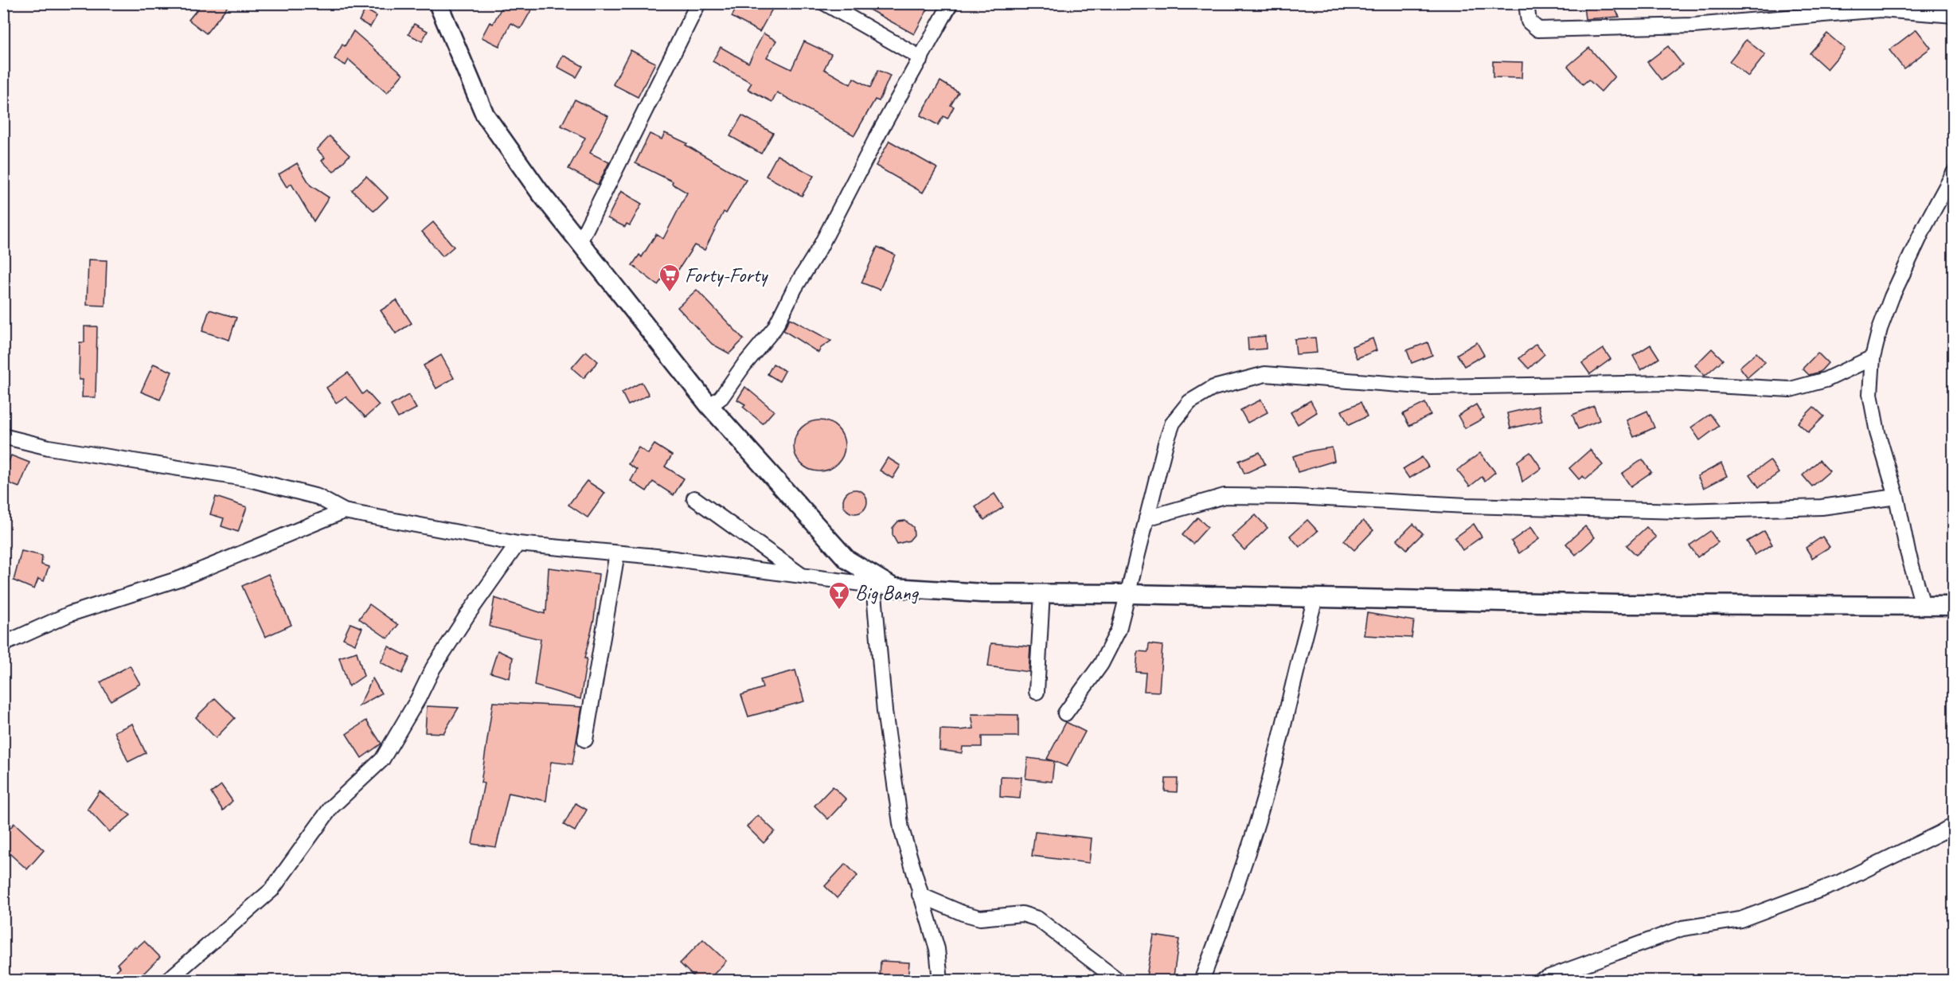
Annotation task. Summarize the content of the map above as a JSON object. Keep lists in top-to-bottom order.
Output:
{
  "places": {
    "supermarket": ["Forty-Forty"],
    "bar": ["Big Bang"]
  }
}
